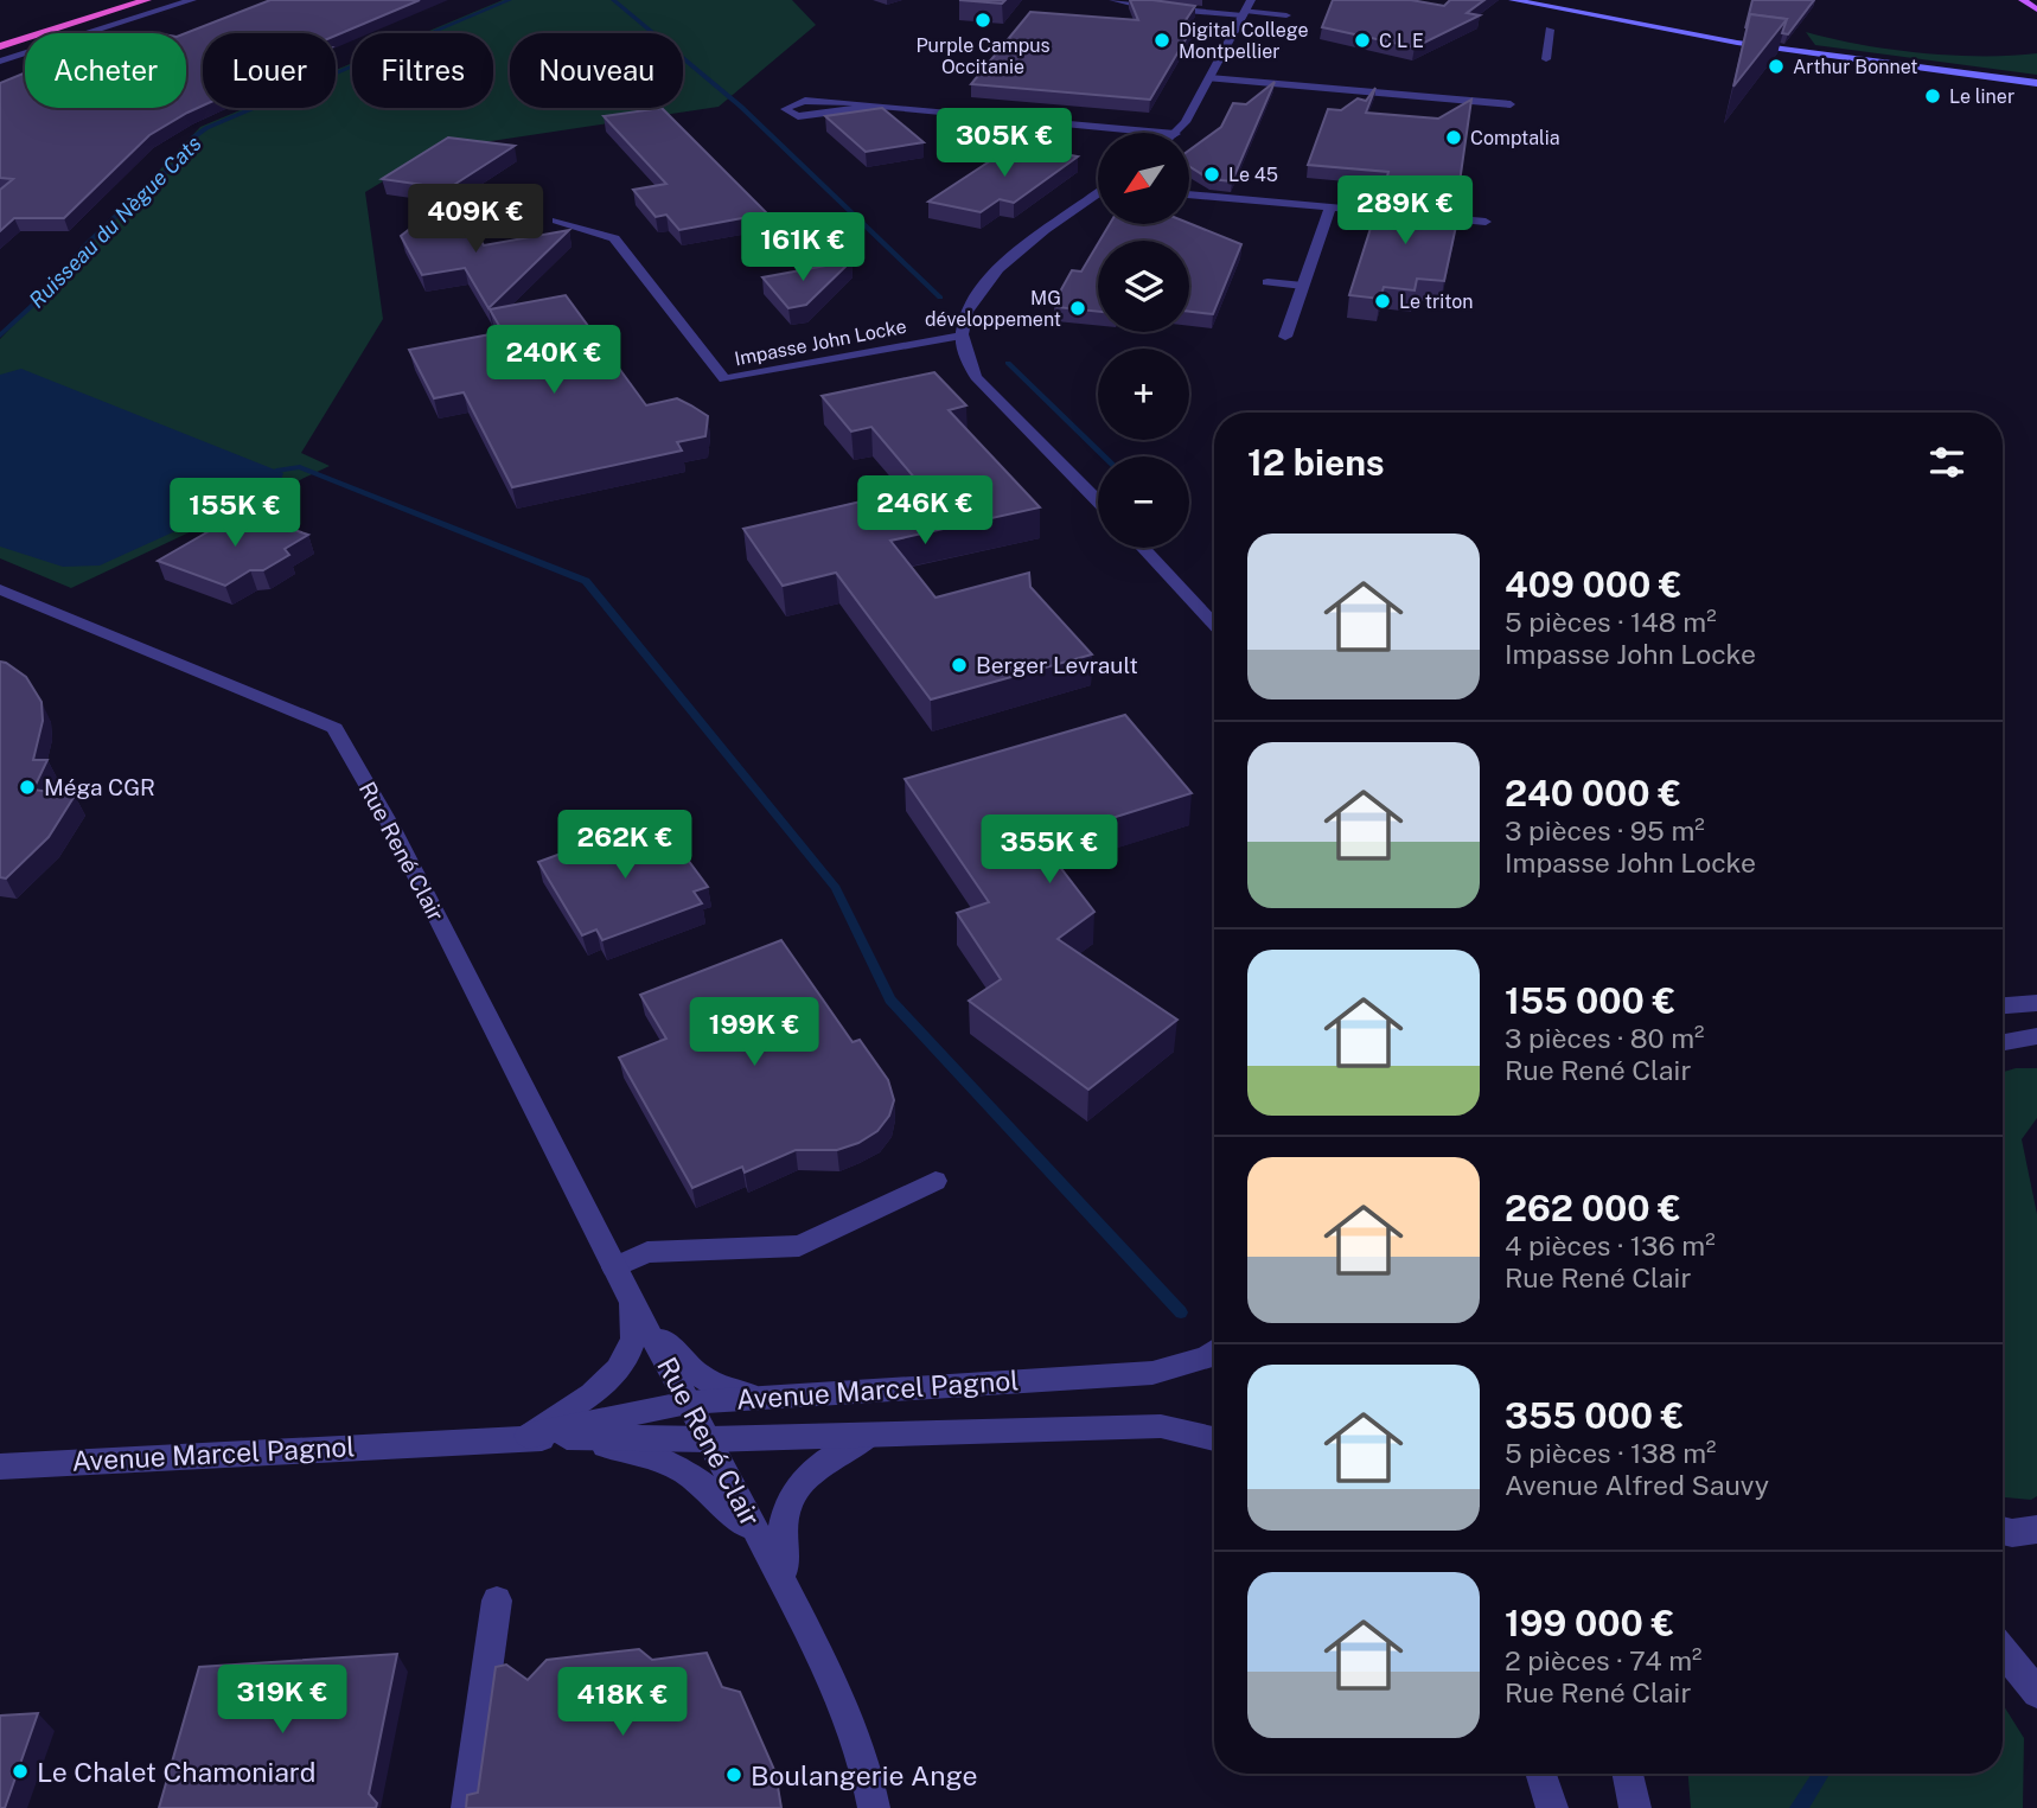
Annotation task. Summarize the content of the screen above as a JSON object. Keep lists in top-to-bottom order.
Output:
{
  "streets": {
    "street": ["Impasse John Locke", "Rue René Clair", "Avenue Marcel Pagnol"]
  },
  "crossings": [
    ["Rue René Clair", "Avenue Marcel Pagnol"]
  ],
  "water": ["Ruisseau du Nègue Cats"],
  "places": [
    "Purple Campus Occitanie",
    "Digital College Montpellier",
    "C L E",
    "Arthur Bonnet",
    "Le liner",
    "Comptalia",
    "Le 45",
    "Le triton",
    "MG développement",
    "Berger Levrault",
    "Méga CGR",
    "Le Chalet Chamoniard",
    "Boulangerie Ange"
  ],
  "north": "bottom left",
  "page": {
    "chip": [
      "Acheter",
      "Louer",
      "Filtres",
      "Nouveau"
    ],
    "price": [
      "305K €",
      "289K €",
      "409K €",
      "161K €",
      "240K €",
      "246K €",
      "155K €",
      "262K €",
      "355K €",
      "199K €",
      "319K €",
      "418K €"
    ],
    "map_buttons": ["+", "−"],
    "heading": "12 biens",
    "list": [
      {
        "name": "409 000 €",
        "note": "5 pièces · 148 m² · Impasse John Locke"
      },
      {
        "name": "240 000 €",
        "note": "3 pièces · 95 m² · Impasse John Locke"
      },
      {
        "name": "155 000 €",
        "note": "3 pièces · 80 m² · Rue René Clair"
      },
      {
        "name": "262 000 €",
        "note": "4 pièces · 136 m² · Rue René Clair"
      },
      {
        "name": "355 000 €",
        "note": "5 pièces · 138 m² · Avenue Alfred Sauvy"
      },
      {
        "name": "199 000 €",
        "note": "2 pièces · 74 m² · Rue René Clair"
      }
    ]
  }
}
